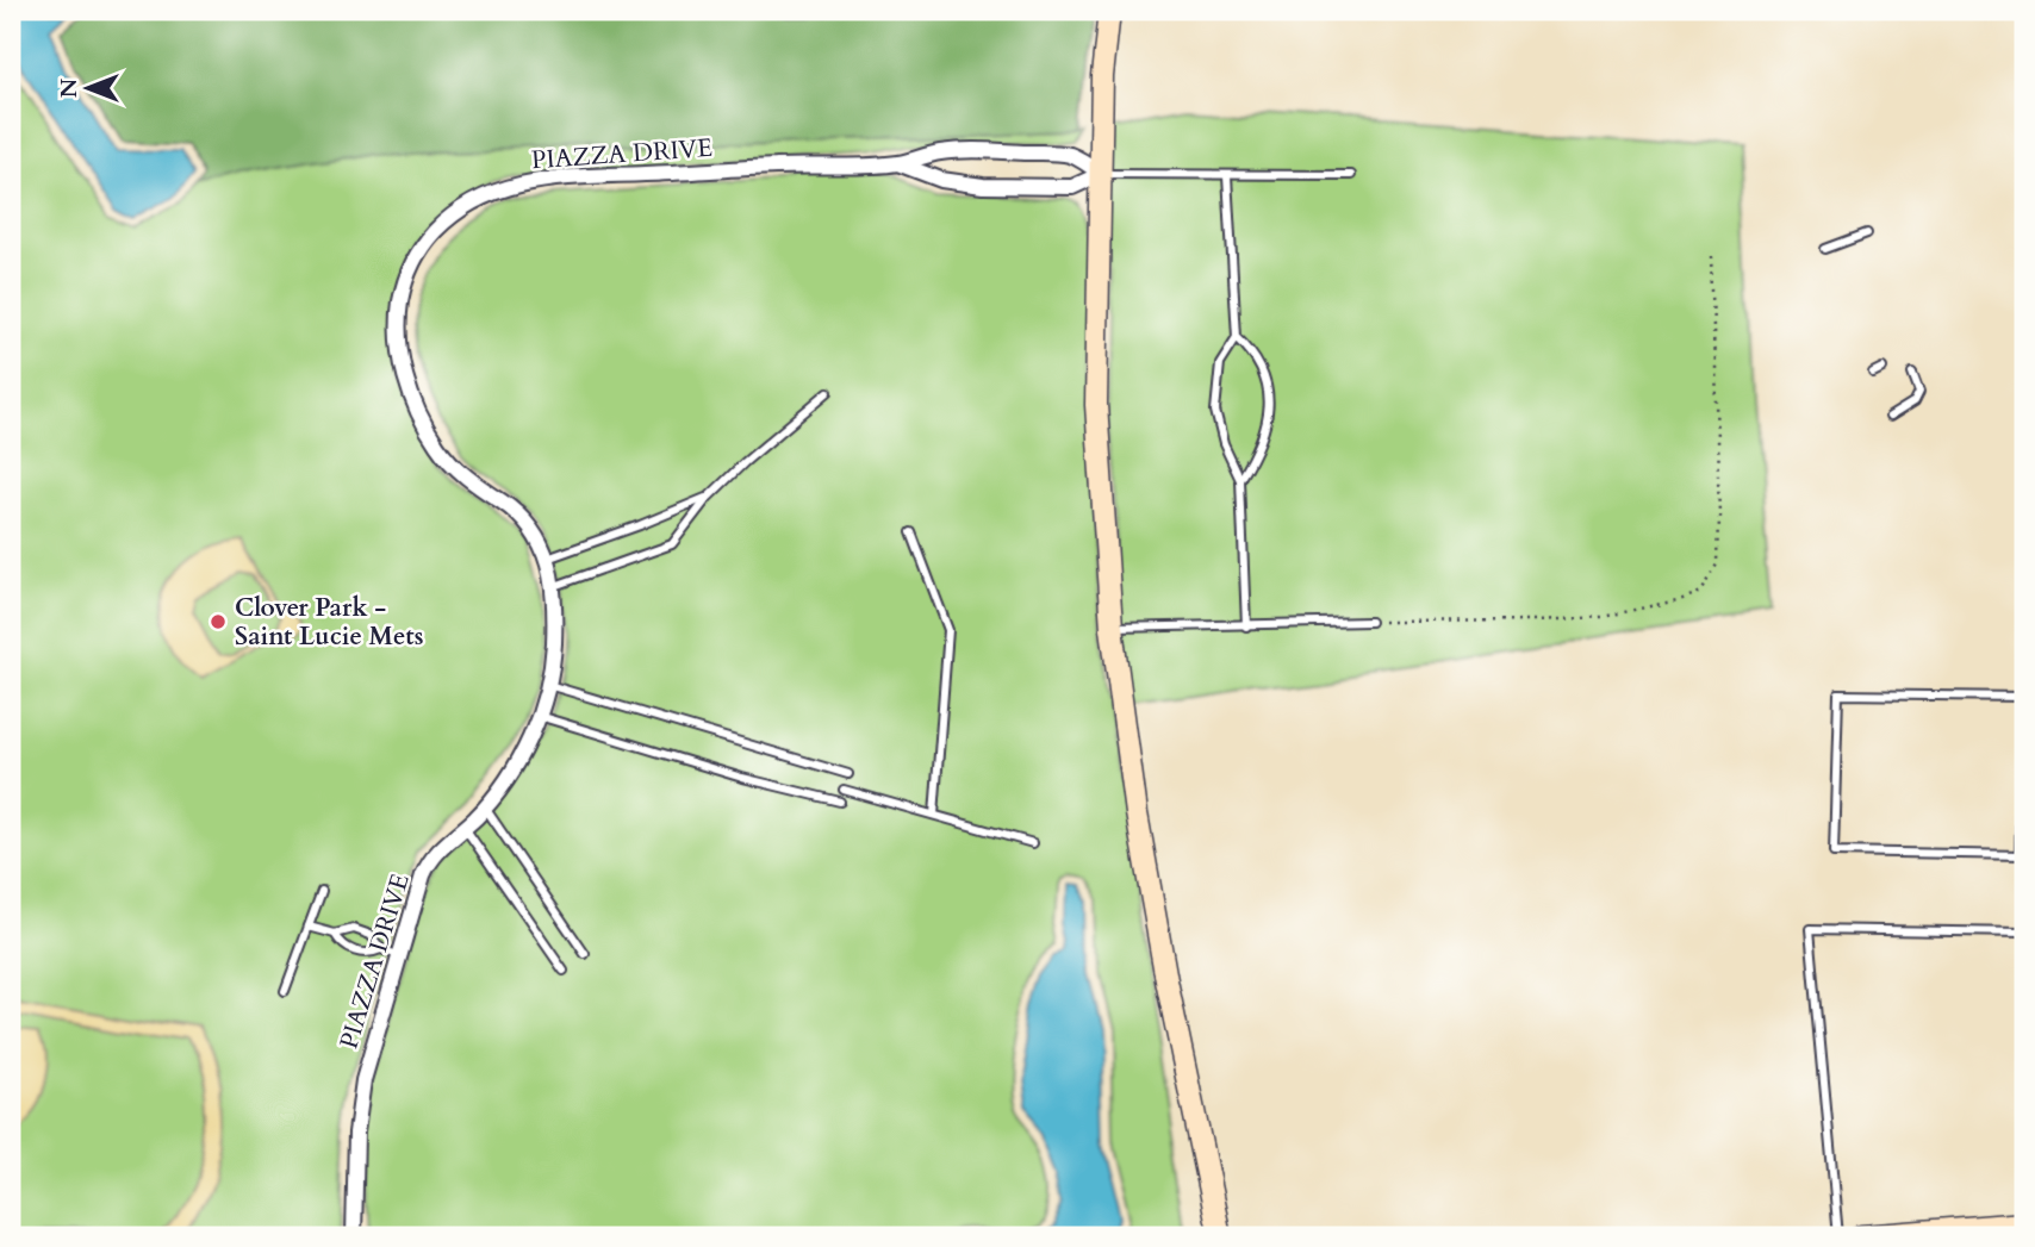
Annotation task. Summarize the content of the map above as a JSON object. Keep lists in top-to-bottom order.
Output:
{
  "streets": {
    "street": ["PIAZZA DRIVE"]
  },
  "places": ["Clover Park - Saint Lucie Mets"],
  "north": "left"
}
